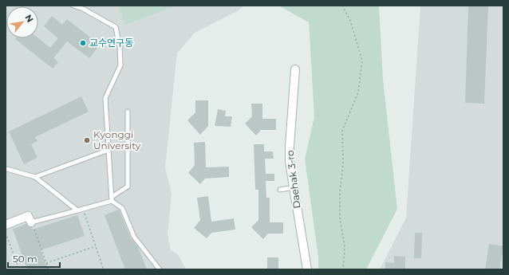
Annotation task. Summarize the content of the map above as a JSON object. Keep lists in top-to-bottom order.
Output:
{
  "streets": {
    "street": ["Daehak 3-ro"]
  },
  "places": ["교수연구동", "Kyonggi University"],
  "scale_bar": "50 m",
  "north": "top right"
}
